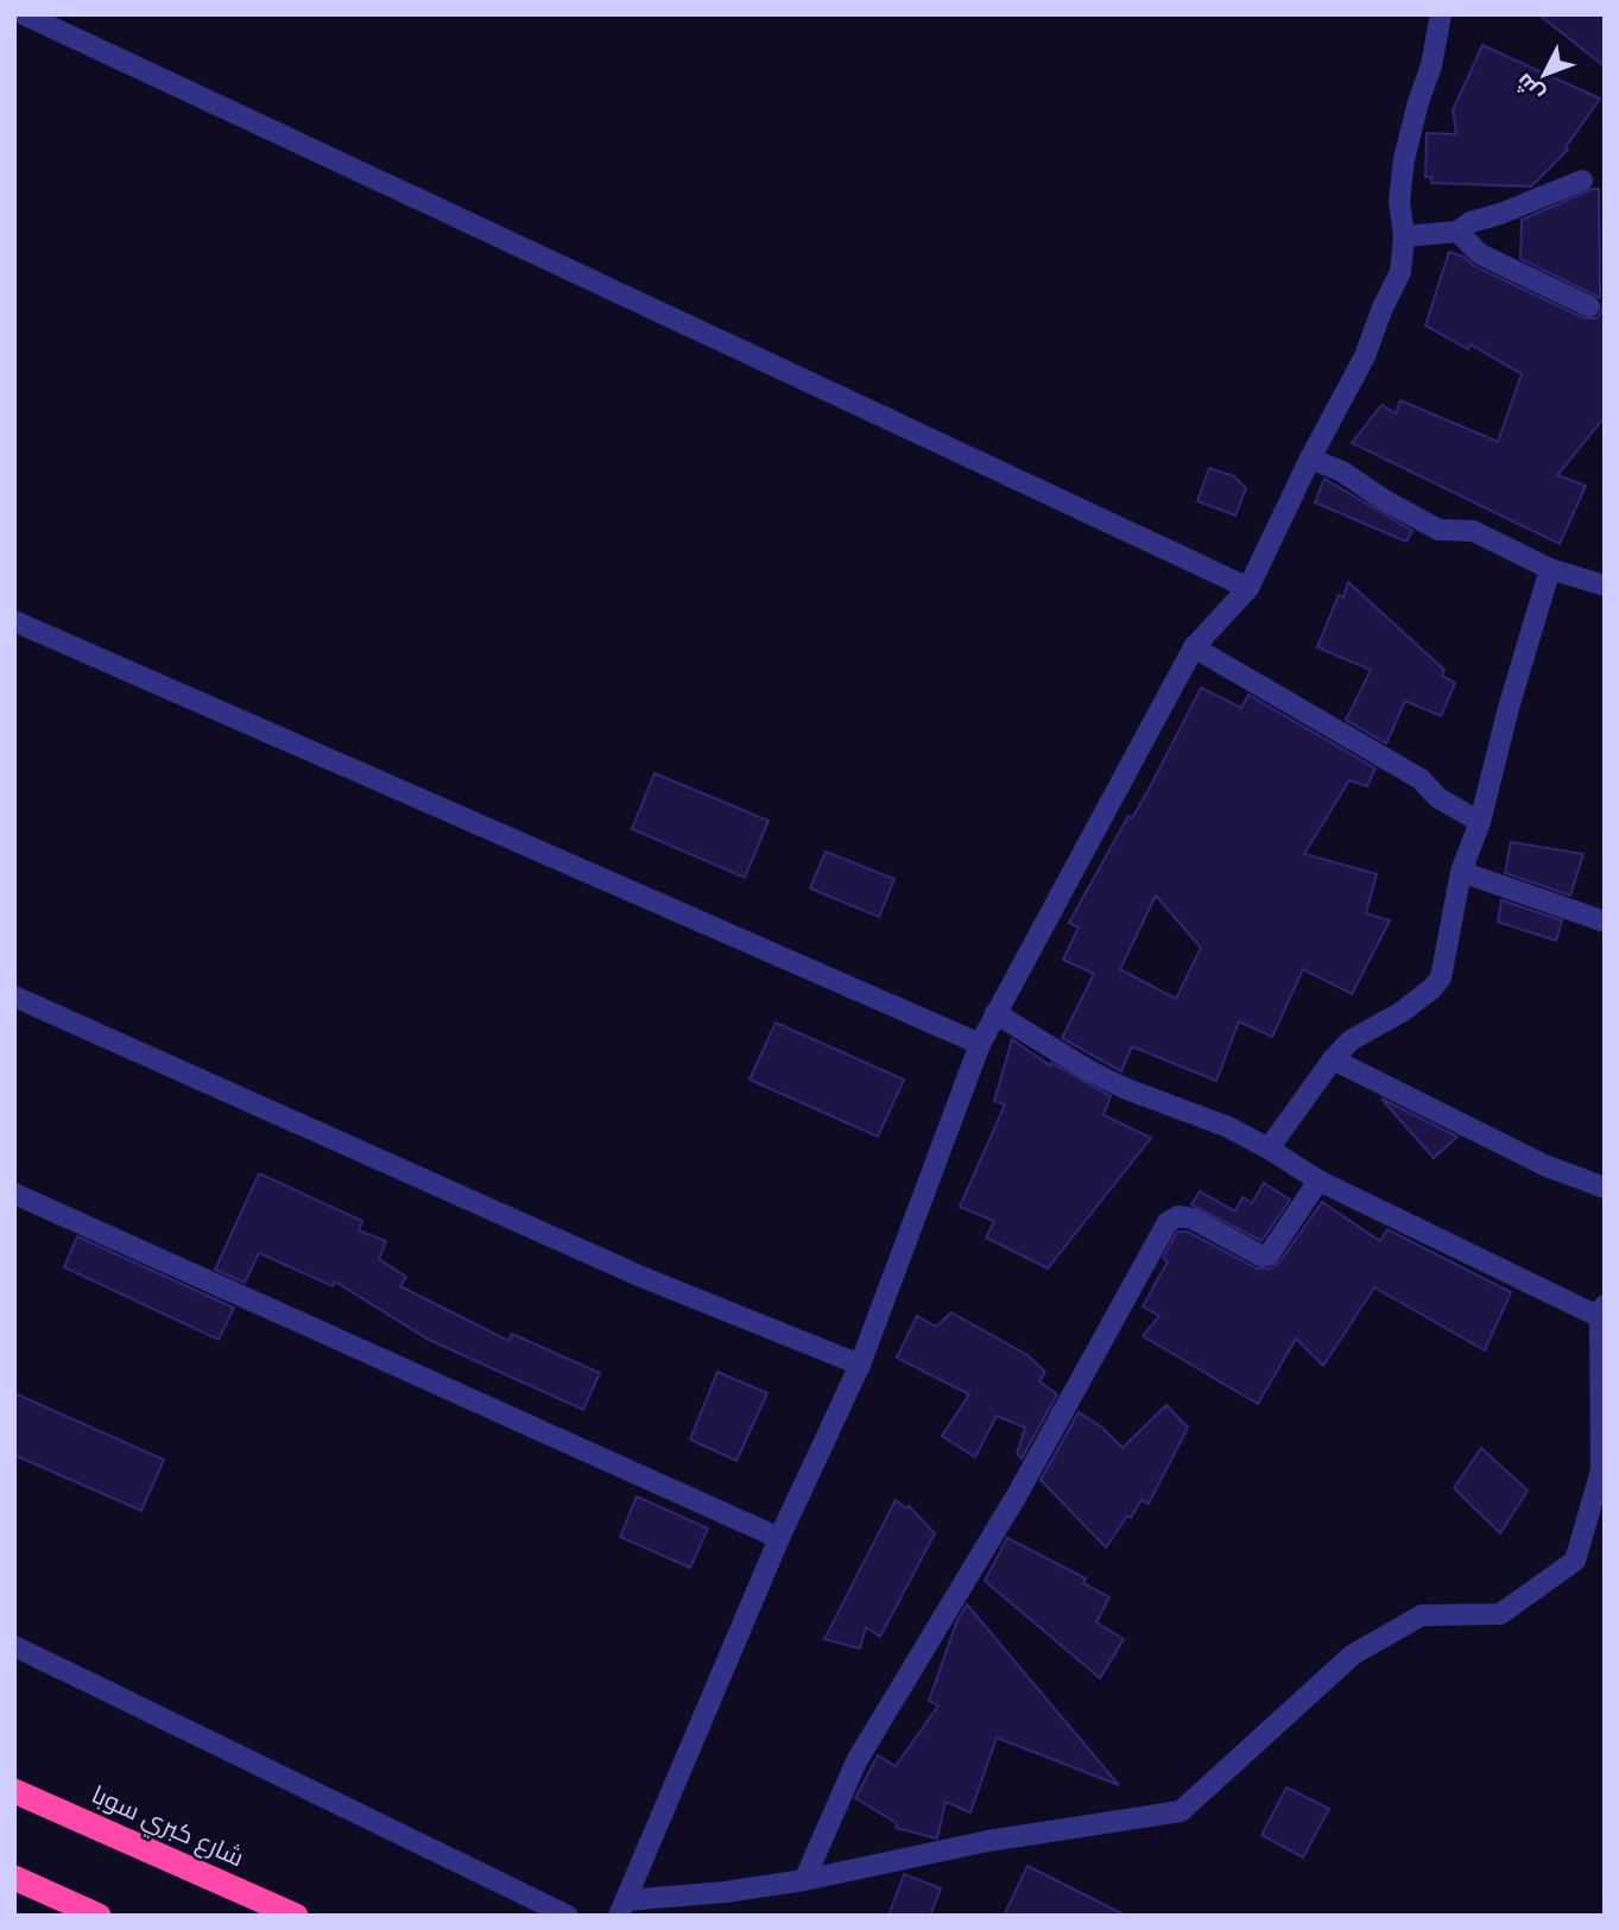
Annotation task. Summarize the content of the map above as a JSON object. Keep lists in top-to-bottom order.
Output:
{
  "streets": {
    "highway": ["شارع كبري سوبا"]
  },
  "north": "bottom left"
}
